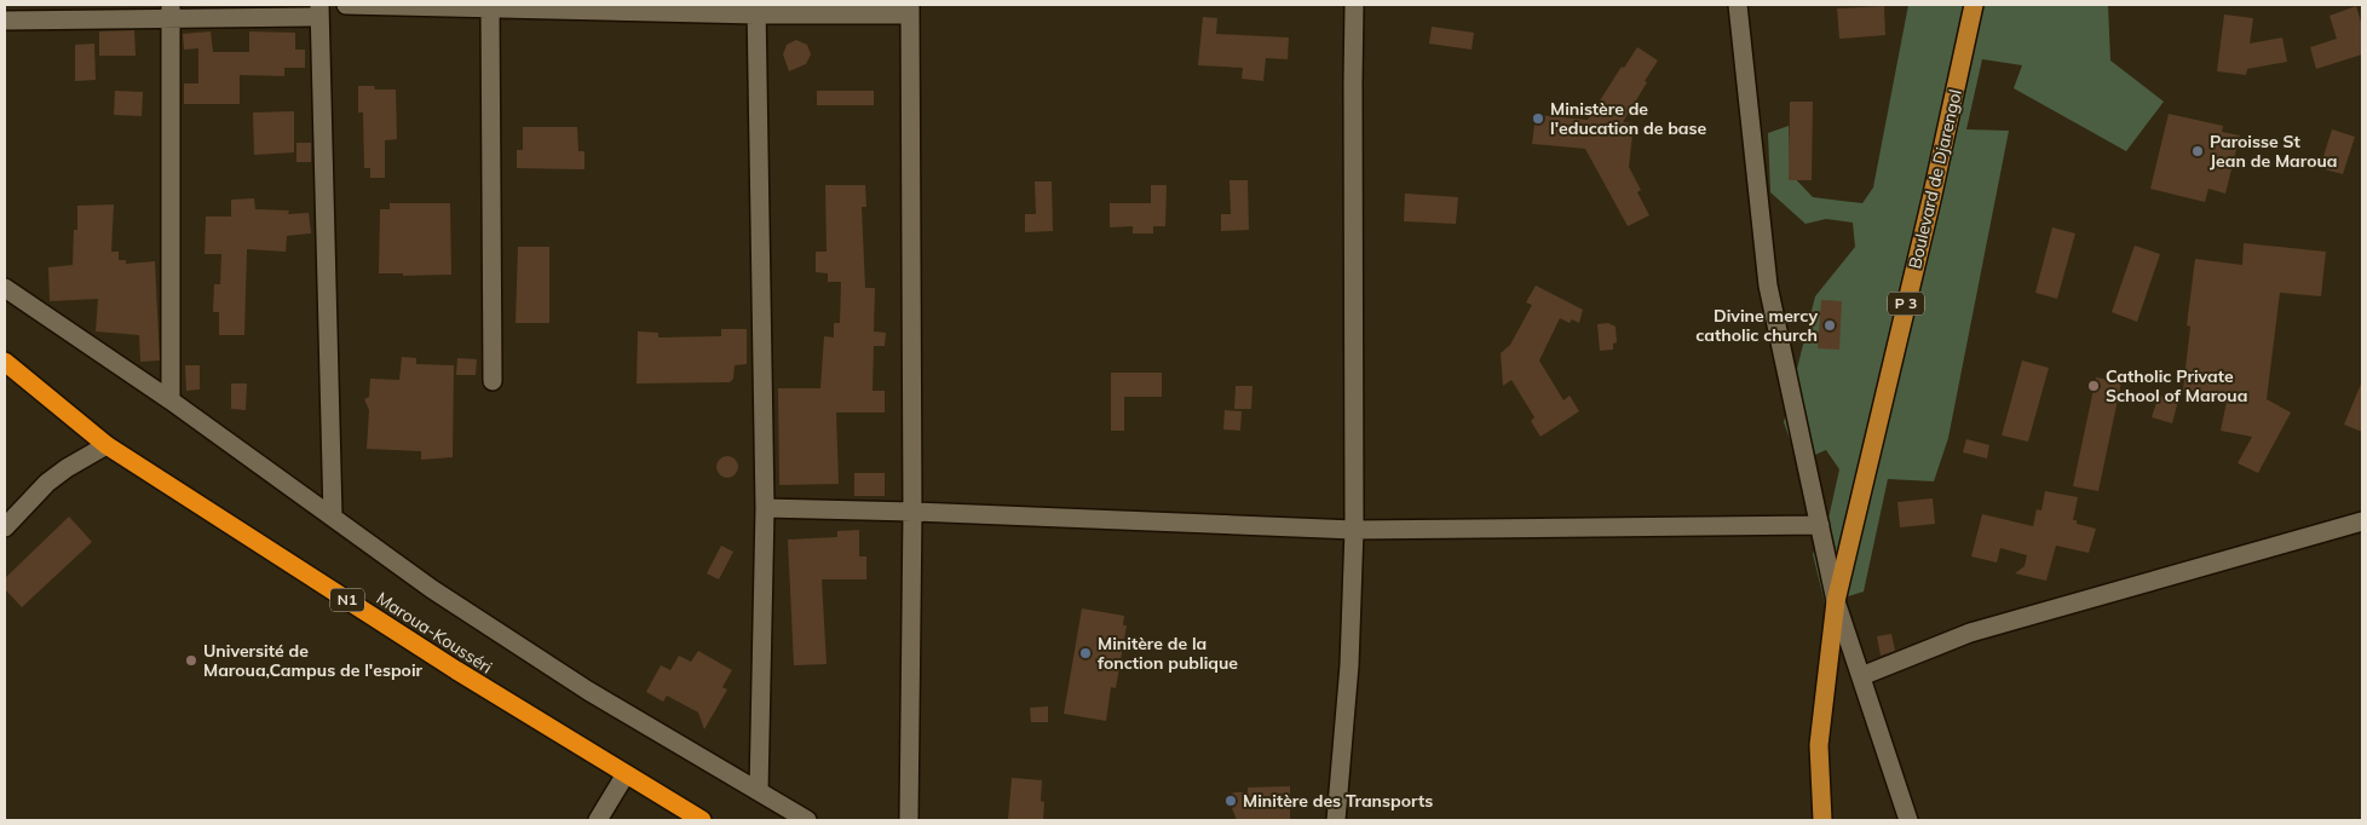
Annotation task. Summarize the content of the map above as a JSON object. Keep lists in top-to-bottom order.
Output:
{
  "streets": {
    "highway": ["N1", "Maroua-Kousséri"],
    "main road": ["Boulevard de Djarengol", "P 3"]
  },
  "crossings": [
    ["Boulevard de Djarengol", "P 3"]
  ],
  "places": [
    "Ministère de l'education de base",
    "Paroisse St Jean de Maroua",
    "Divine mercy catholic church",
    "Catholic Private School of Maroua",
    "Minitère de la fonction publique",
    "Université de Maroua,Campus de l'espoir",
    "Minitère des Transports"
  ]
}
